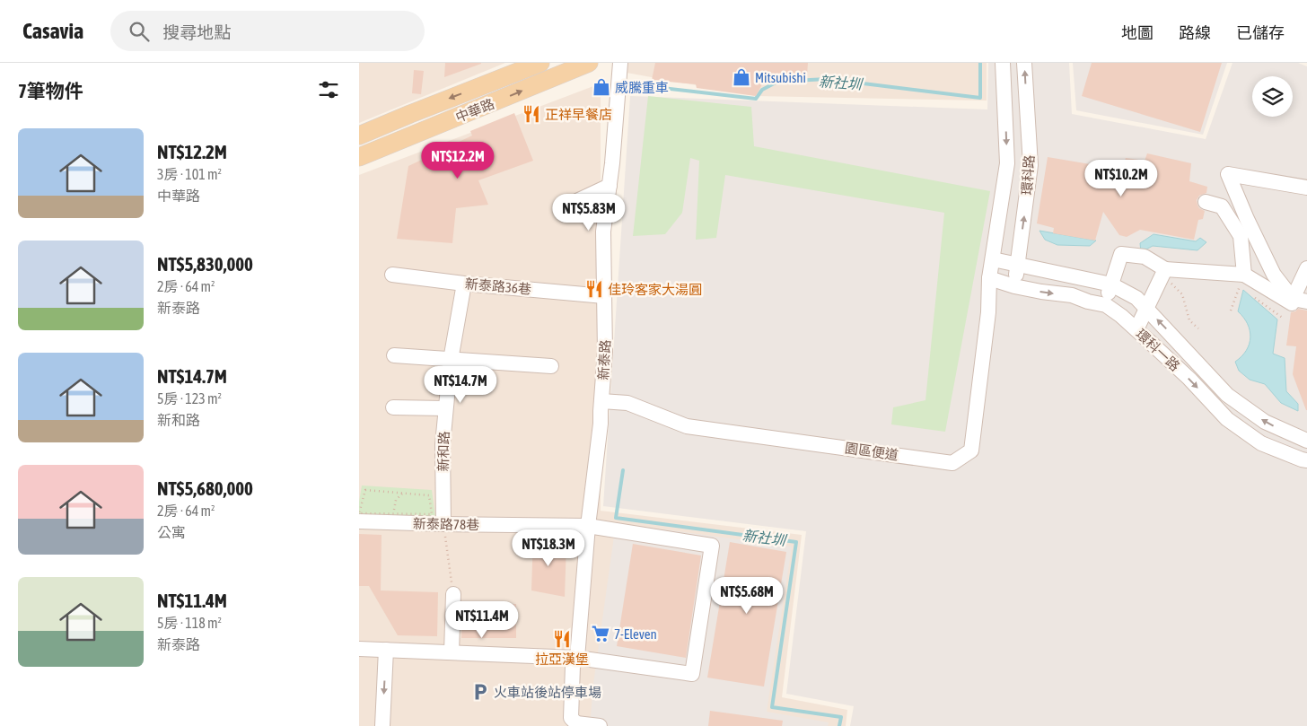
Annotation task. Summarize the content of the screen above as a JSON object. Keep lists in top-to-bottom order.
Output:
{
  "streets": {
    "main road": ["中華路"],
    "street": [
      "環科路",
      "新泰路36巷",
      "環科一路",
      "新泰路",
      "新和路",
      "園區便道",
      "新泰路78巷"
    ]
  },
  "crossings": [
    ["環科路", "環科一路"],
    ["環科路", "園區便道"],
    ["新泰路36巷", "新泰路"],
    ["新泰路36巷", "新和路"],
    ["環科一路", "園區便道"],
    ["新泰路", "園區便道"],
    ["新泰路", "新泰路78巷"],
    ["新和路", "新泰路78巷"]
  ],
  "water": ["新社圳"],
  "places": {
    "shop": ["Mitsubishi", "威騰重車"],
    "restaurant": ["正祥早餐店", "佳玲客家大湯圓", "拉亞漢堡"],
    "supermarket": ["7-Eleven"],
    "parking": ["火車站後站停車場"]
  },
  "page": {
    "header": "Casavia",
    "search": "搜尋地點",
    "nav": ["地圖", "路線", "已儲存"],
    "heading": "7筆物件",
    "list": [
      {
        "name": "NT$12.2M",
        "note": "3房 · 101 m² · 中華路"
      },
      {
        "name": "NT$5,830,000",
        "note": "2房 · 64 m² · 新泰路"
      },
      {
        "name": "NT$14.7M",
        "note": "5房 · 123 m² · 新和路"
      },
      {
        "name": "NT$5,680,000",
        "note": "2房 · 64 m² · 公寓"
      },
      {
        "name": "NT$11.4M",
        "note": "5房 · 118 m² · 新泰路"
      }
    ],
    "price": [
      "NT$12.2M",
      "NT$10.2M",
      "NT$5.83M",
      "NT$14.7M",
      "NT$18.3M",
      "NT$5.68M",
      "NT$11.4M"
    ]
  }
}
